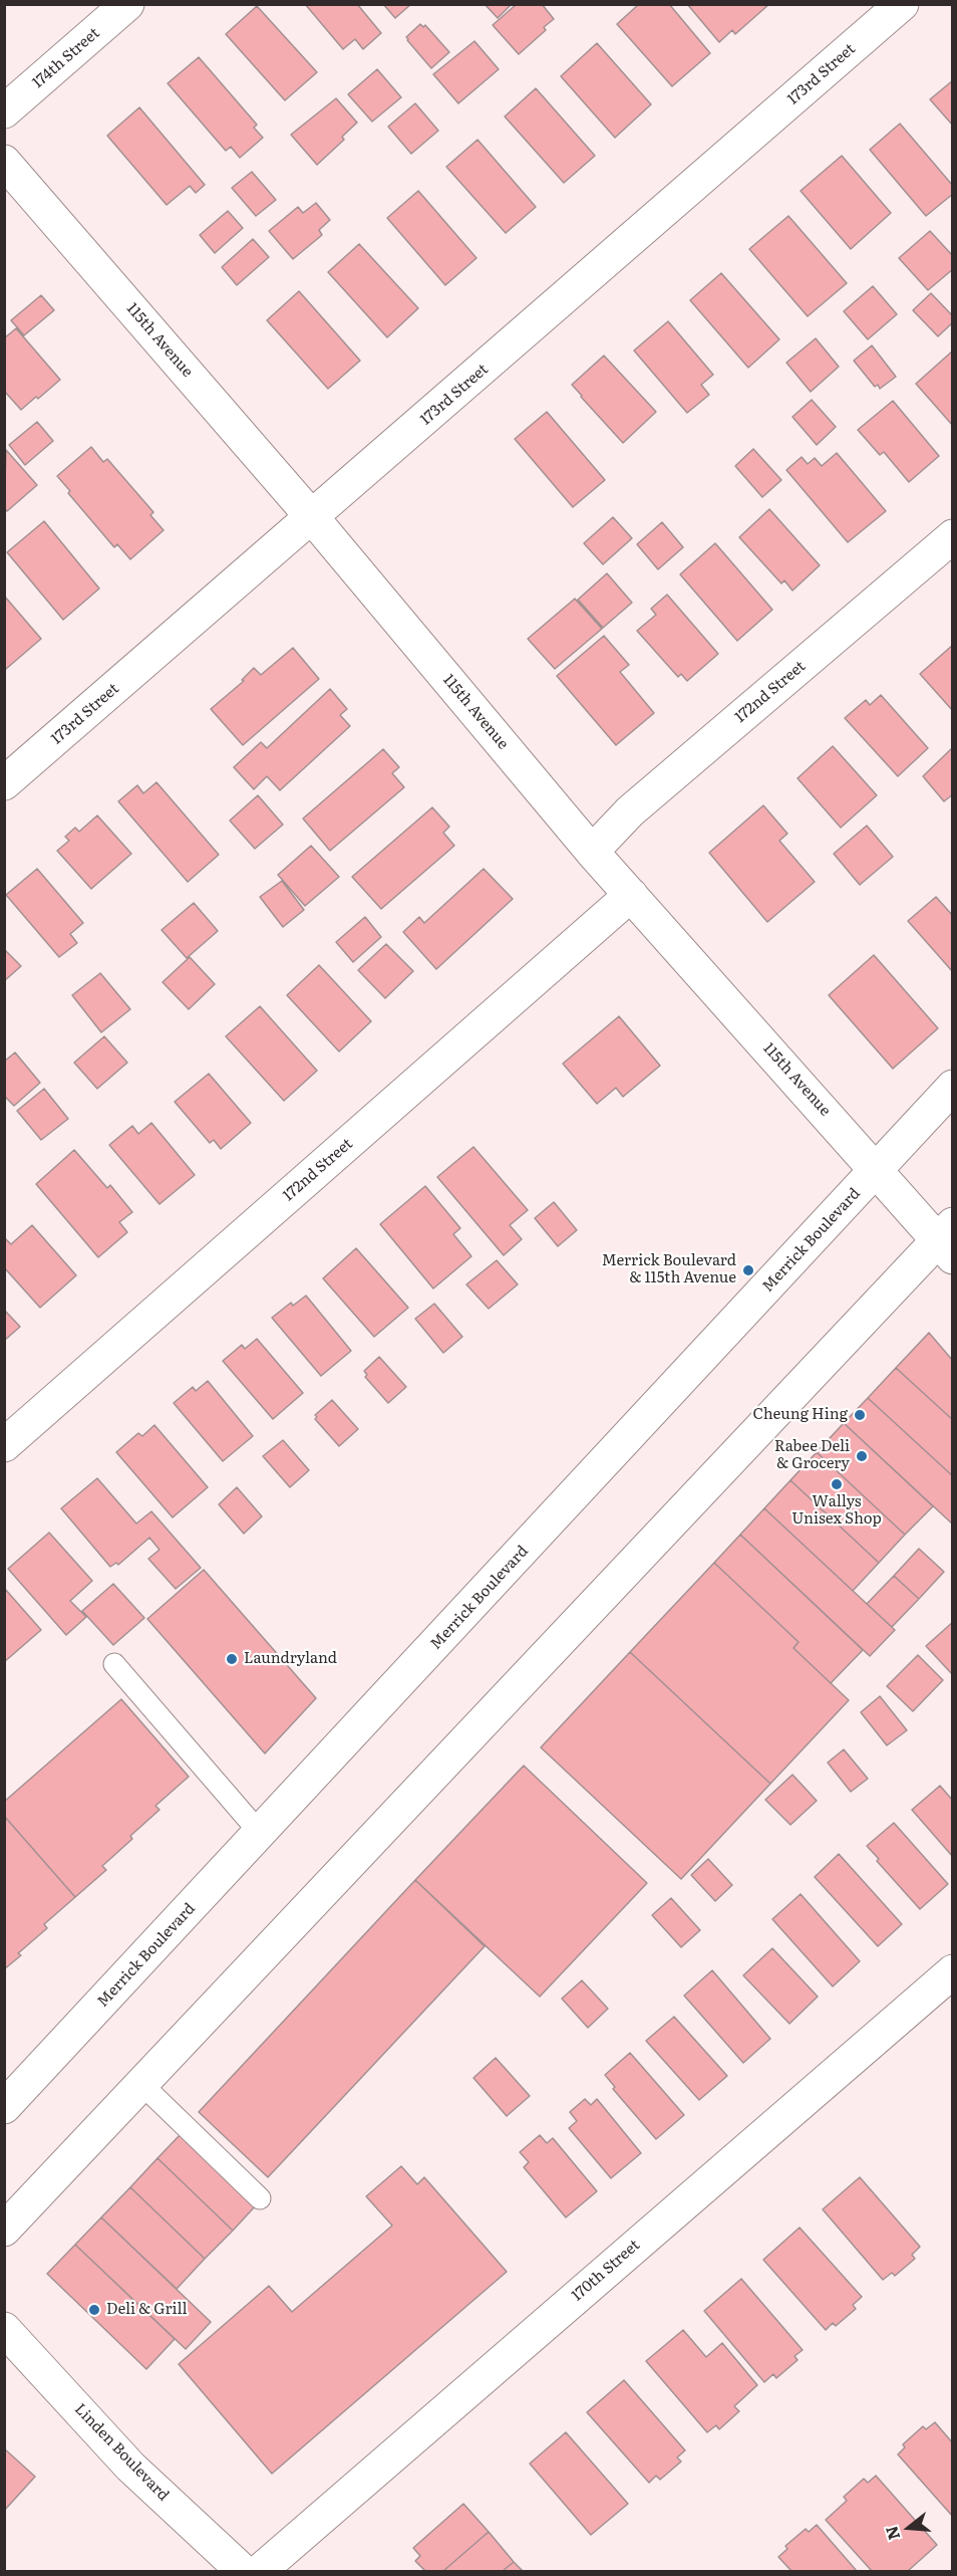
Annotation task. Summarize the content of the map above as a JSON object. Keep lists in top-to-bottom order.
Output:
{
  "streets": {
    "street": [
      "174th Street",
      "173rd Street",
      "115th Avenue",
      "172nd Street",
      "Merrick Boulevard",
      "170th Street",
      "Linden Boulevard"
    ]
  },
  "crossings": [
    ["173rd Street", "115th Avenue"],
    ["115th Avenue", "172nd Street"],
    ["115th Avenue", "Merrick Boulevard"]
  ],
  "places": [
    "Merrick Boulevard & 115th Avenue",
    "Cheung Hing",
    "Rabee Deli & Grocery",
    "Wallys Unisex Shop",
    "Laundryland",
    "Deli & Grill"
  ],
  "north": "left"
}
